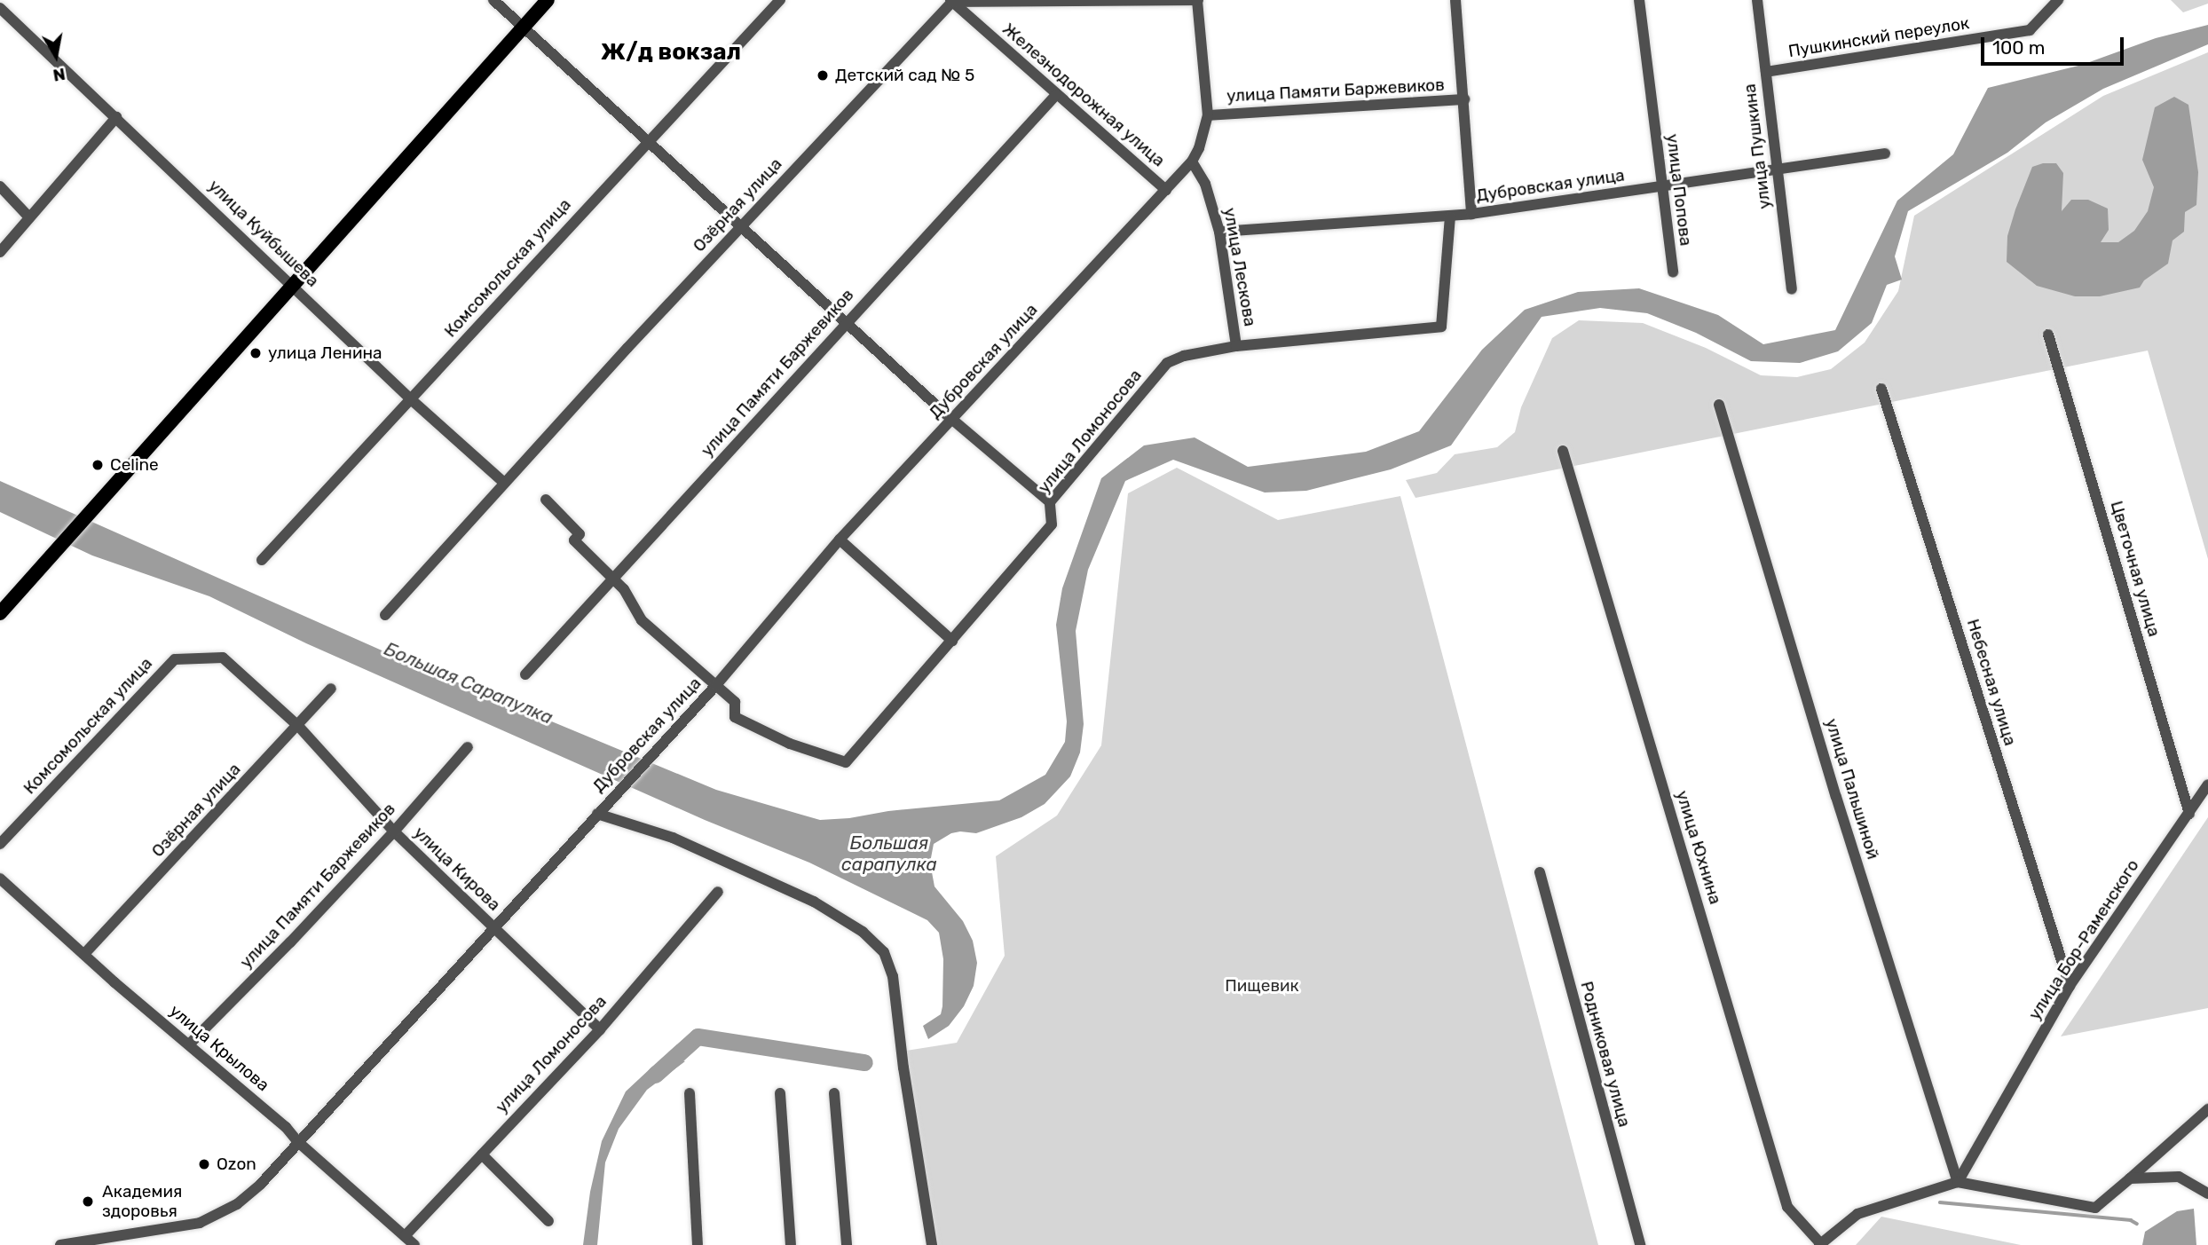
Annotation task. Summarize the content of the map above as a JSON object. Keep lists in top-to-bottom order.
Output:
{
  "streets": {
    "street": [
      "Пушкинский переулок",
      "улица Памяти Баржевиков",
      "Железнодорожная улица",
      "улица Пушкина",
      "Дубровская улица",
      "улица Попова",
      "Озёрная улица",
      "улица Куйбышева",
      "улица Лескова",
      "Комсомольская улица",
      "улица Ломоносова",
      "Цветочная улица",
      "Небесная улица",
      "улица Пальшиной",
      "улица Юхнина",
      "улица Кирова",
      "улица Бор-Раменского",
      "улица Крылова",
      "Родниковая улица"
    ]
  },
  "crossings": [
    ["Пушкинский переулок", "улица Пушкина"],
    ["улица Памяти Баржевиков", "Железнодорожная улица"],
    ["улица Памяти Баржевиков", "Дубровская улица"],
    ["улица Памяти Баржевиков", "улица Кирова"],
    ["улица Памяти Баржевиков", "улица Крылова"],
    ["Железнодорожная улица", "Дубровская улица"],
    ["Железнодорожная улица", "Озёрная улица"],
    ["улица Пушкина", "Дубровская улица"],
    ["Дубровская улица", "улица Попова"],
    ["Дубровская улица", "улица Лескова"],
    ["Дубровская улица", "улица Ломоносова"],
    ["Дубровская улица", "улица Кирова"],
    ["Дубровская улица", "улица Крылова"],
    ["Озёрная улица", "улица Куйбышева"],
    ["Озёрная улица", "Комсомольская улица"],
    ["Озёрная улица", "улица Кирова"],
    ["Озёрная улица", "улица Крылова"],
    ["улица Куйбышева", "Комсомольская улица"],
    ["улица Лескова", "улица Ломоносова"],
    ["Комсомольская улица", "улица Кирова"],
    ["улица Ломоносова", "улица Кирова"],
    ["улица Ломоносова", "улица Крылова"],
    ["Цветочная улица", "улица Бор-Раменского"],
    ["Небесная улица", "улица Бор-Раменского"],
    ["улица Пальшиной", "улица Бор-Раменского"]
  ],
  "districts": ["Ж/д вокзал"],
  "water": ["Большая Сарапулка", "Большая сарапулка"],
  "parks": ["Пищевик"],
  "places": [
    "Детский сад № 5",
    "улица Ленина",
    "Celine",
    "Ozon",
    "Академия здоровья"
  ],
  "scale_bar": "100 m",
  "north": "bottom"
}
